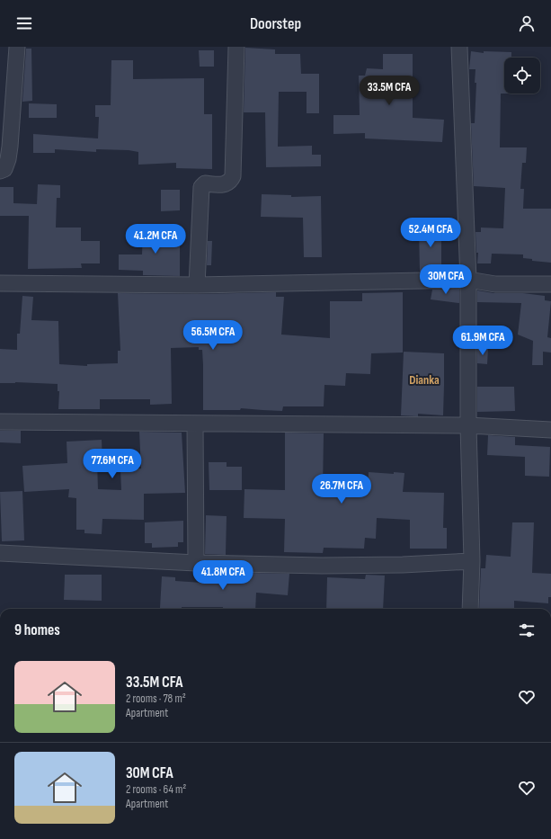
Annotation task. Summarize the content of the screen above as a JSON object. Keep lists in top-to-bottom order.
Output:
{
  "districts": ["Dianka"],
  "page": {
    "header": "Doorstep",
    "price": [
      "33.5M CFA",
      "52.4M CFA",
      "41.2M CFA",
      "30M CFA",
      "56.5M CFA",
      "61.9M CFA",
      "77.6M CFA",
      "26.7M CFA",
      "41.8M CFA"
    ],
    "heading": "9 homes",
    "list": [
      {
        "name": "33.5M CFA",
        "note": "2 rooms · 78 m² · Apartment"
      },
      {
        "name": "30M CFA",
        "note": "2 rooms · 64 m² · Apartment"
      }
    ]
  }
}
